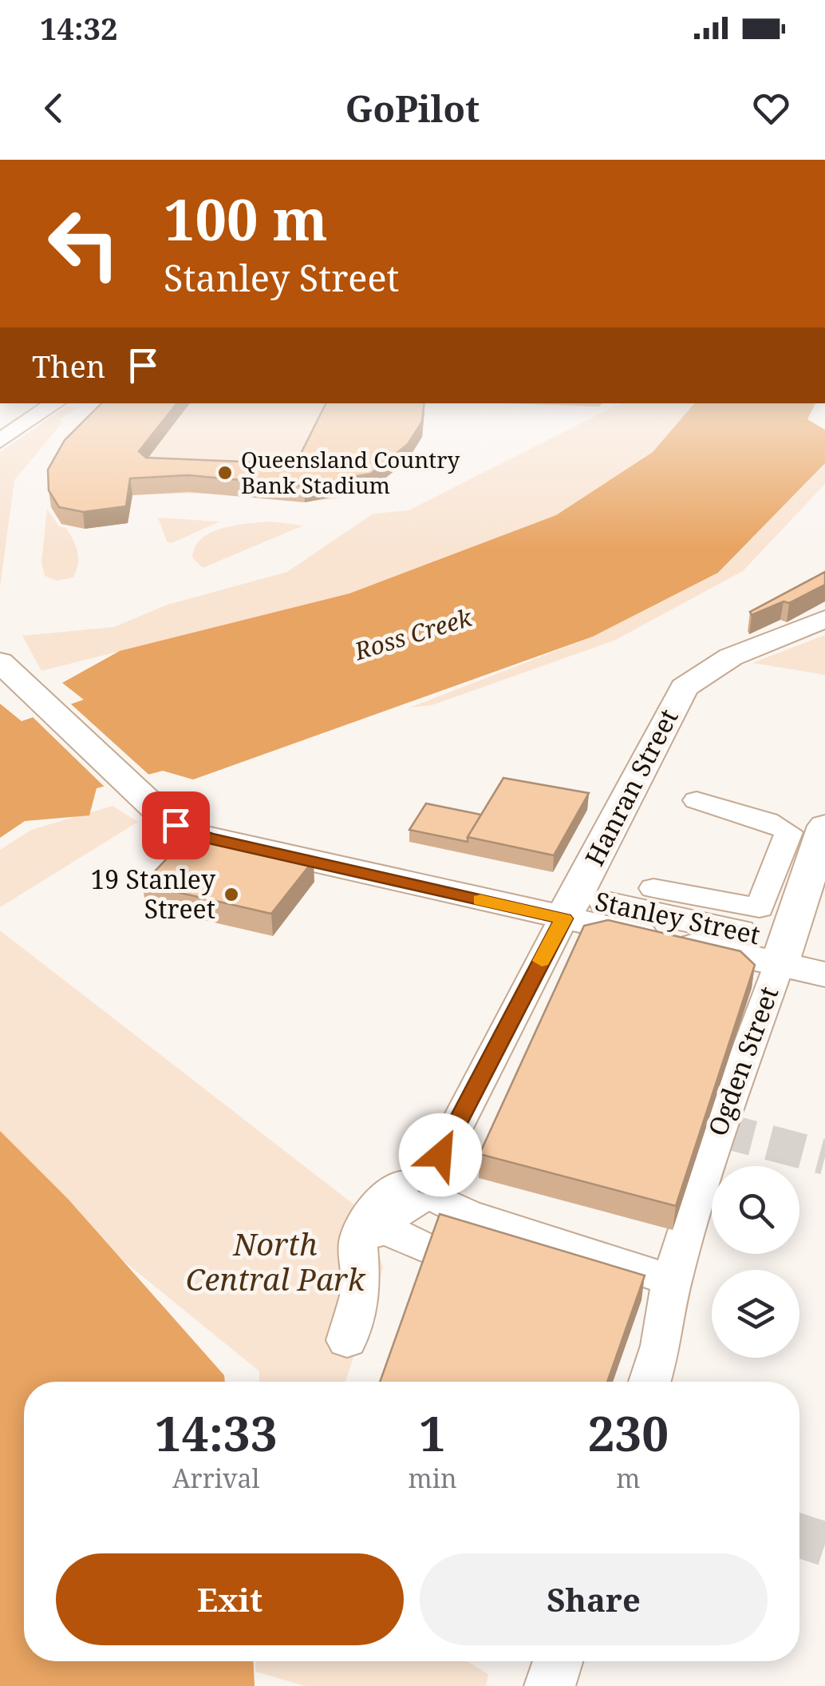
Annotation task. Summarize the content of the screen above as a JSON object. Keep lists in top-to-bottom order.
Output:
{
  "streets": {
    "main road": ["Hanran Street", "Stanley Street", "Ogden Street"]
  },
  "crossings": [
    ["Hanran Street", "Stanley Street"],
    ["Stanley Street", "Ogden Street"]
  ],
  "water": ["Ross Creek"],
  "parks": ["North Central Park"],
  "places": ["Queensland Country Bank Stadium", "19 Stanley Street"],
  "page": {
    "status": "14:32",
    "header": "GoPilot",
    "turn": ["100 m", "Stanley Street"],
    "then": "Then",
    "eta": [
      "14:33",
      "Arrival",
      "1",
      "min",
      "230",
      "m"
    ],
    "buttons": ["Exit", "Share"]
  }
}
